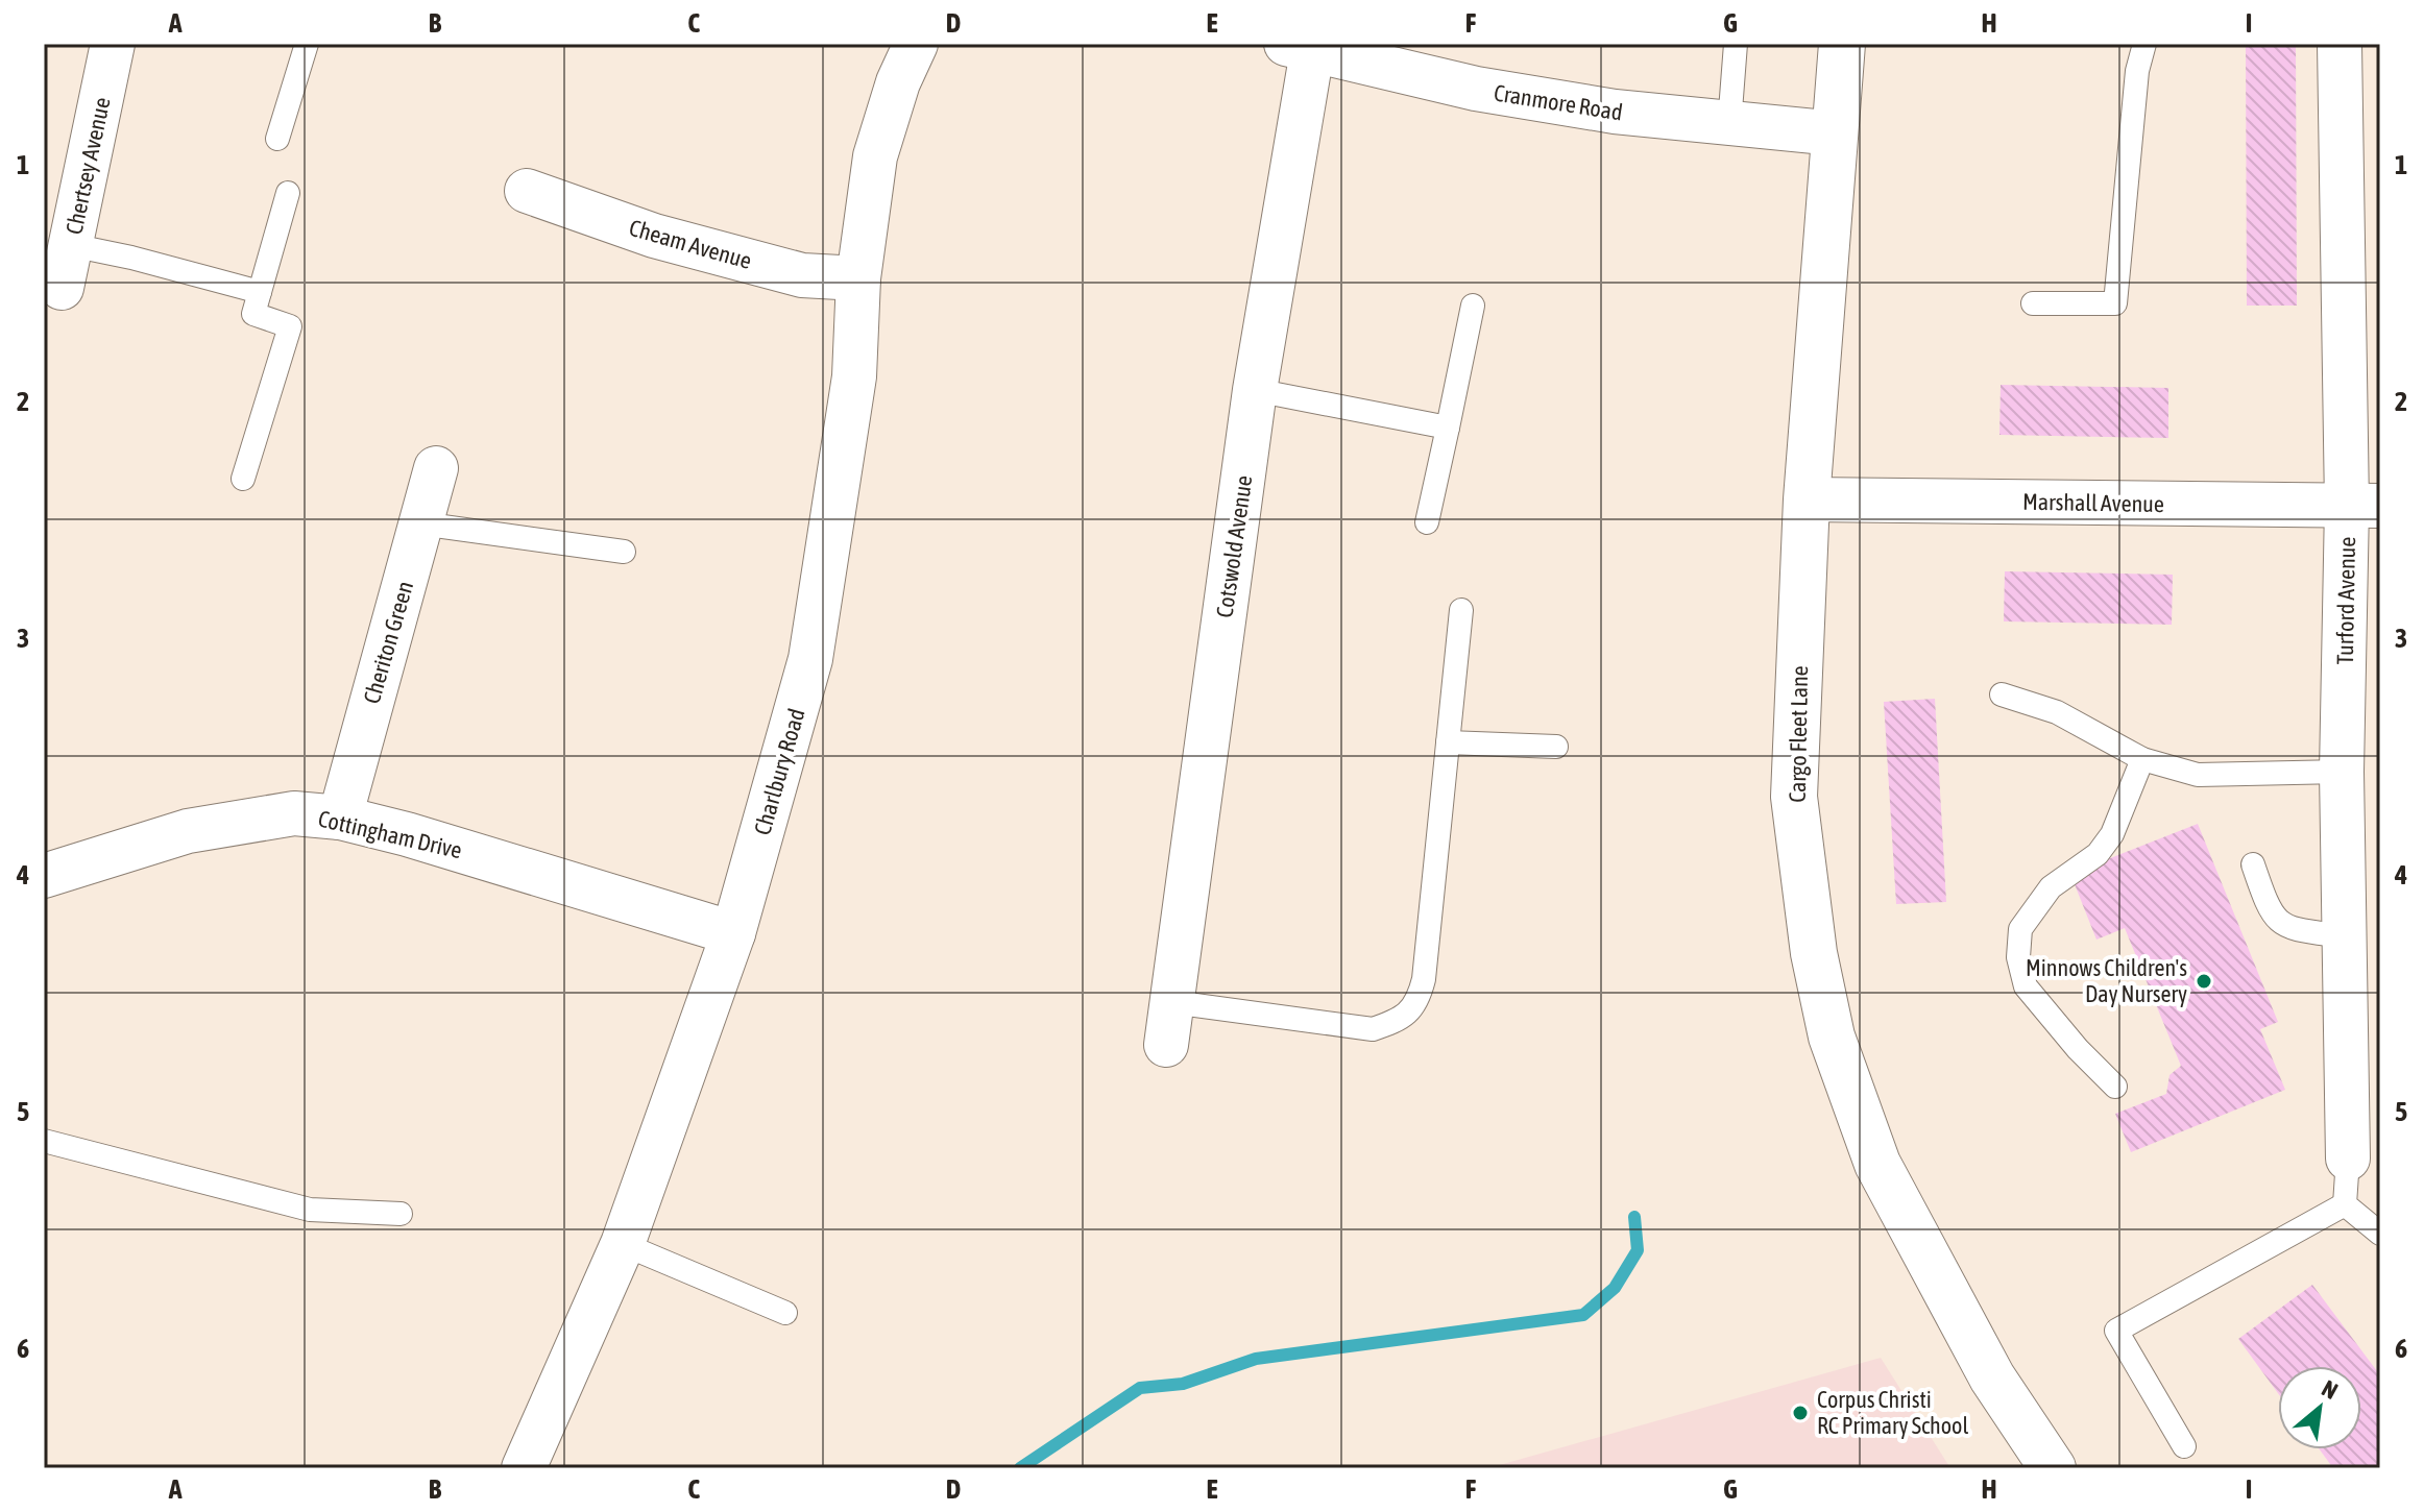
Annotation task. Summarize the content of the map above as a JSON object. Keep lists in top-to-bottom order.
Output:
{
  "streets": {
    "main road": ["Cargo Fleet Lane"],
    "street": [
      "Cranmore Road",
      "Chertsey Avenue",
      "Cheam Avenue",
      "Marshall Avenue",
      "Cotswold Avenue",
      "Turford Avenue",
      "Cheriton Green",
      "Charlbury Road",
      "Cottingham Drive"
    ]
  },
  "crossings": [
    ["Cranmore Road", "Cotswold Avenue"],
    ["Cranmore Road", "Cargo Fleet Lane"],
    ["Cheam Avenue", "Charlbury Road"],
    ["Marshall Avenue", "Turford Avenue"],
    ["Marshall Avenue", "Cargo Fleet Lane"],
    ["Cheriton Green", "Cottingham Drive"],
    ["Charlbury Road", "Cottingham Drive"]
  ],
  "places": ["Minnows Children's Day Nursery", "Corpus Christi RC Primary School"],
  "north": "top right",
  "grid": {
    "columns": [
      "A",
      "B",
      "C",
      "D",
      "E",
      "F",
      "G",
      "H",
      "I"
    ],
    "rows": [
      "1",
      "2",
      "3",
      "4",
      "5",
      "6"
    ]
  }
}
